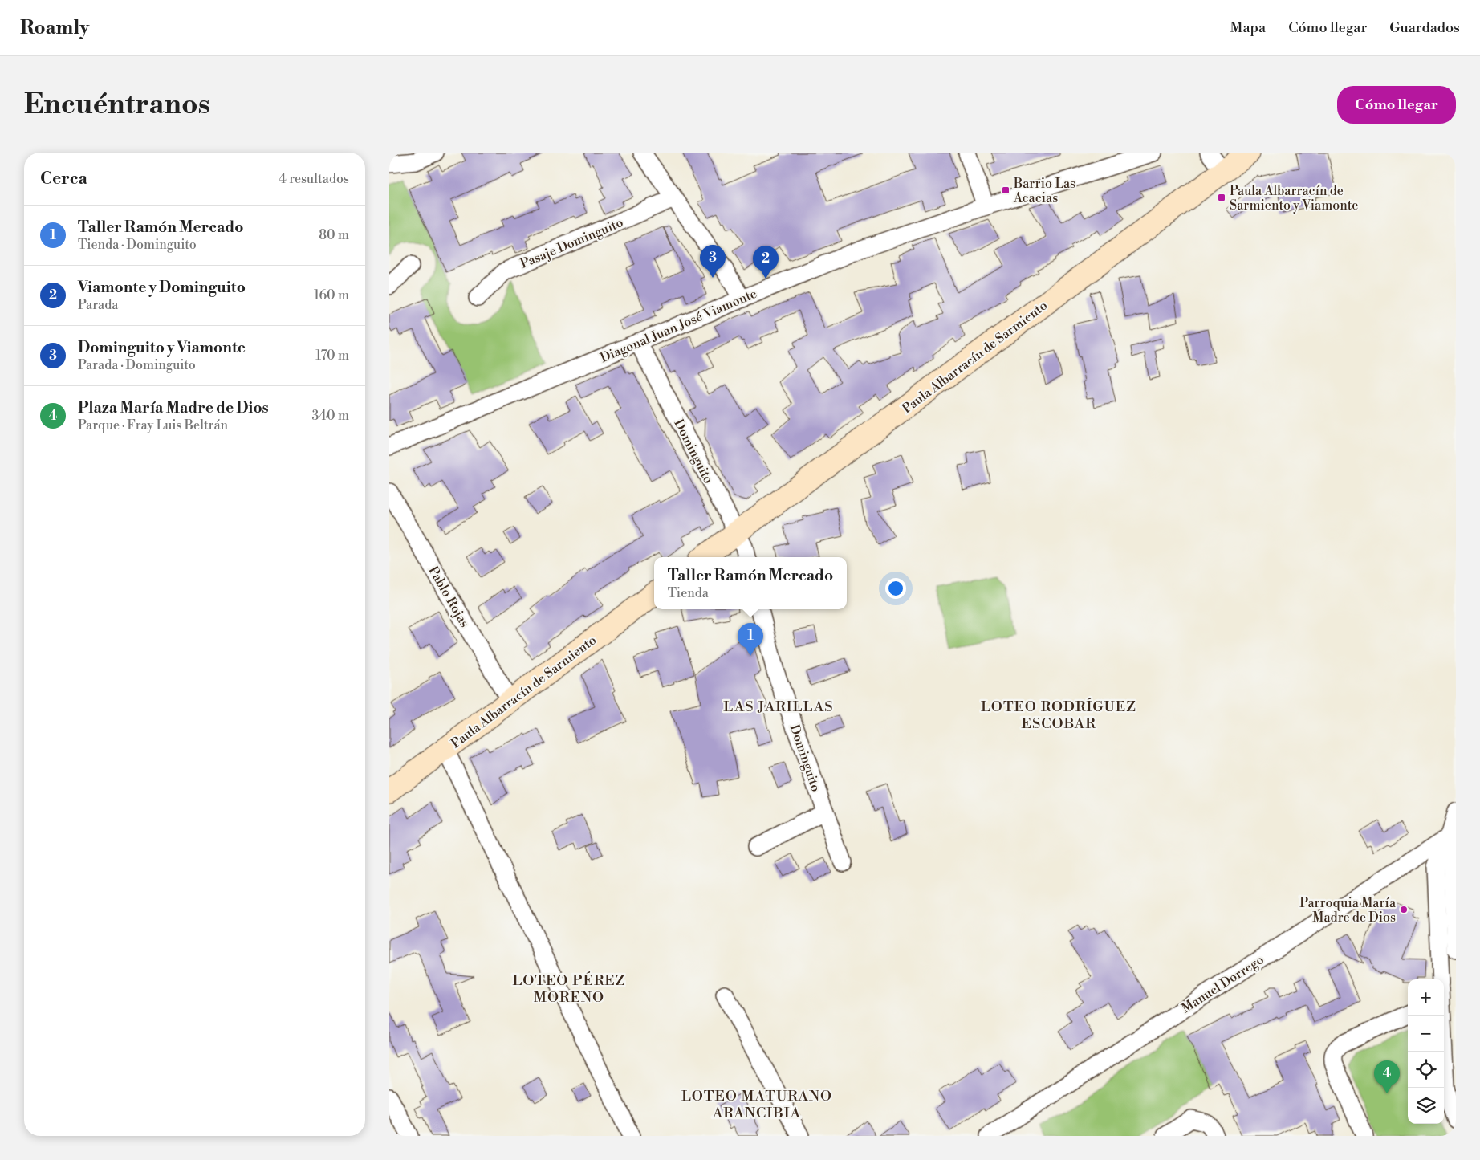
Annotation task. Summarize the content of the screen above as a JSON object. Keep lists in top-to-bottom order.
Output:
{
  "streets": {
    "main road": ["Paula Albarracín de Sarmiento"],
    "street": [
      "Pasaje Dominguito",
      "Diagonal Juan José Viamonte",
      "Dominguito",
      "Pablo Rojas",
      "Manuel Dorrego"
    ]
  },
  "crossings": [
    ["Diagonal Juan José Viamonte", "Dominguito"],
    ["Paula Albarracín de Sarmiento", "Dominguito"],
    ["Paula Albarracín de Sarmiento", "Pablo Rojas"]
  ],
  "districts": [
    "LAS JARILLAS",
    "LOTEO RODRÍGUEZ ESCOBAR",
    "LOTEO PÉREZ MORENO",
    "LOTEO MATURANO ARANCIBIA"
  ],
  "places": {
    "transit": ["Barrio Las Acacias", "Paula Albarracín de Sarmiento y Viamonte"],
    "other": ["Parroquia María Madre de Dios"]
  },
  "page": {
    "header": "Roamly",
    "nav": ["Mapa", "Cómo llegar", "Guardados"],
    "buttons": "Cómo llegar",
    "title": "Encuéntranos",
    "heading": ["Cerca", "4 resultados"],
    "list": [
      {
        "mark": "1",
        "name": "Taller Ramón Mercado",
        "note": "Tienda · Dominguito",
        "value": "80 m"
      },
      {
        "mark": "2",
        "name": "Viamonte y Dominguito",
        "note": "Parada",
        "value": "160 m"
      },
      {
        "mark": "3",
        "name": "Dominguito y Viamonte",
        "note": "Parada · Dominguito",
        "value": "170 m"
      },
      {
        "mark": "4",
        "name": "Plaza María Madre de Dios",
        "note": "Parque · Fray Luis Beltrán",
        "value": "340 m"
      }
    ],
    "pins": [
      "3",
      "2",
      "1",
      "4"
    ],
    "popup": ["Taller Ramón Mercado", "Tienda"],
    "map_buttons": ["+", "−"]
  }
}
